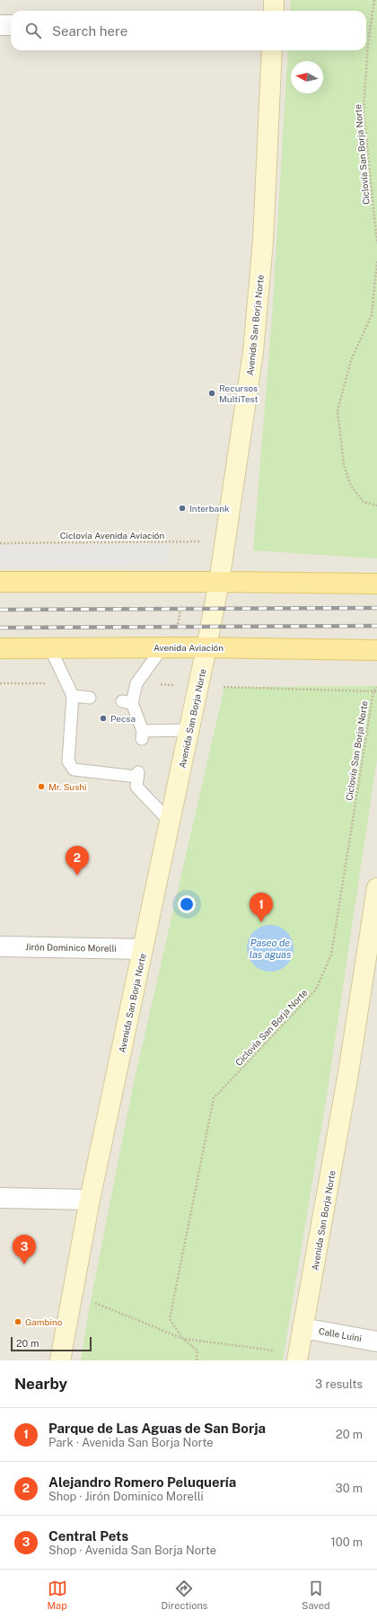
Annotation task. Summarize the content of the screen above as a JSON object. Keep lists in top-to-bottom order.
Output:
{
  "streets": {
    "main road": ["Avenida San Borja Norte", "Avenida Aviación"],
    "street": ["Jirón Dominico Morelli", "Calle Luini"],
    "path": ["Ciclovía San Borja Norte", "Ciclovía Avenida Aviación"]
  },
  "crossings": [
    ["Avenida San Borja Norte", "Ciclovía Avenida Aviación"],
    ["Avenida San Borja Norte", "Avenida Aviación"],
    ["Avenida San Borja Norte", "Jirón Dominico Morelli"],
    ["Avenida San Borja Norte", "Calle Luini"]
  ],
  "water": ["Paseo de las aguas"],
  "places": [
    "Recursos MultiTest",
    "Interbank",
    "Pecsa",
    "Mr. Sushi",
    "Gambino"
  ],
  "scale_bar": "20 m",
  "north": "left",
  "page": {
    "search": "Search here",
    "pins": ["2", "1", "3"],
    "scale": "20 m",
    "heading": ["Nearby", "3 results"],
    "list": [
      {
        "mark": "1",
        "name": "Parque de Las Aguas de San Borja",
        "note": "Park · Avenida San Borja Norte",
        "value": "20 m"
      },
      {
        "mark": "2",
        "name": "Alejandro Romero Peluquería",
        "note": "Shop · Jirón Dominico Morelli",
        "value": "30 m"
      },
      {
        "mark": "3",
        "name": "Central Pets",
        "note": "Shop · Avenida San Borja Norte",
        "value": "100 m"
      }
    ],
    "nav": ["Map", "Directions", "Saved"]
  }
}
